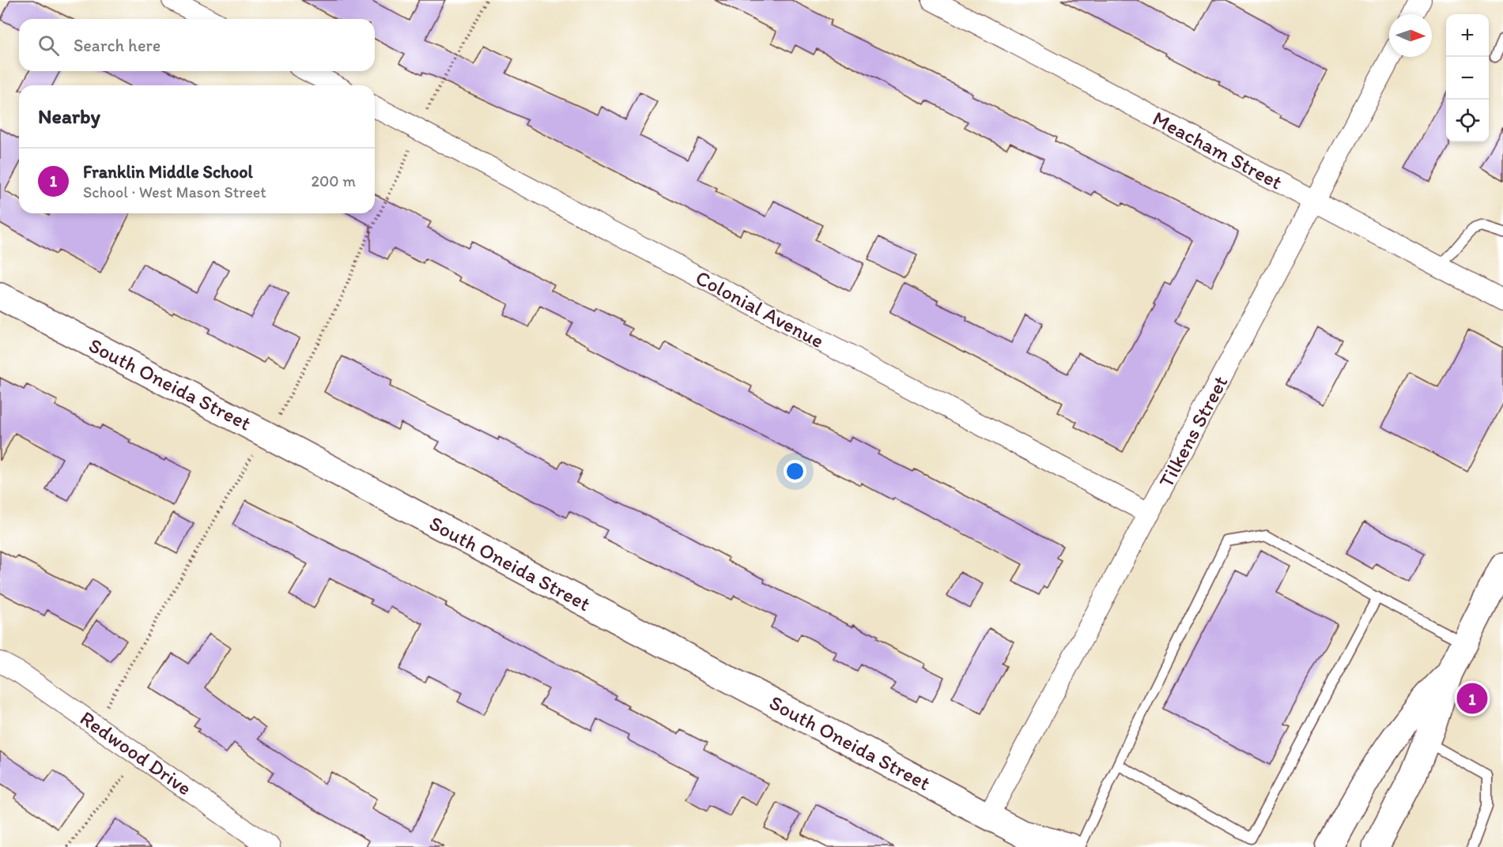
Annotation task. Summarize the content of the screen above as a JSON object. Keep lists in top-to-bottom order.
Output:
{
  "streets": {
    "street": [
      "Meacham Street",
      "Colonial Avenue",
      "South Oneida Street",
      "Tilkens Street",
      "Redwood Drive"
    ]
  },
  "crossings": [
    ["Meacham Street", "Tilkens Street"],
    ["Colonial Avenue", "Tilkens Street"],
    ["South Oneida Street", "Tilkens Street"]
  ],
  "north": "right",
  "page": {
    "map_buttons": ["+", "−"],
    "search": "Search here",
    "heading": "Nearby",
    "list": [
      {
        "mark": "1",
        "name": "Franklin Middle School",
        "note": "School · West Mason Street",
        "value": "200 m"
      }
    ],
    "pins": "1"
  }
}
